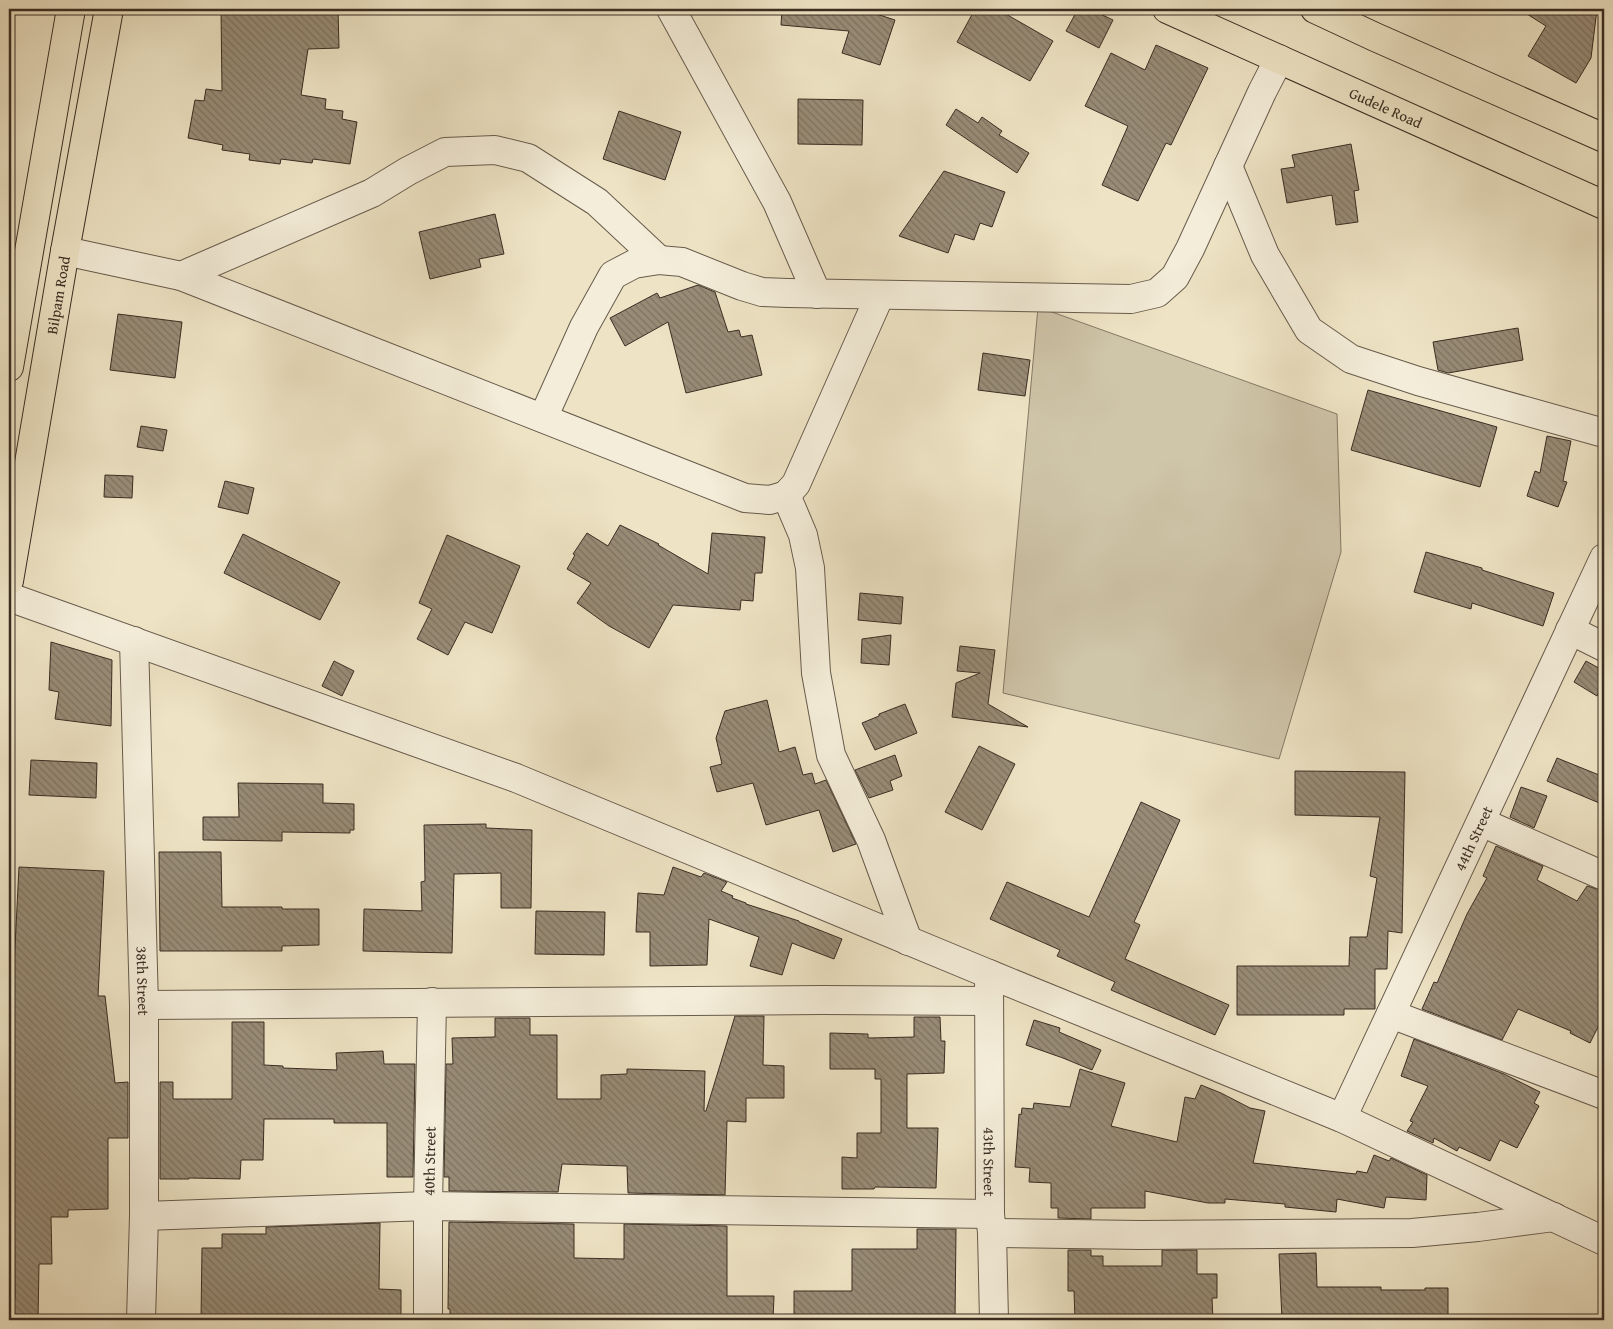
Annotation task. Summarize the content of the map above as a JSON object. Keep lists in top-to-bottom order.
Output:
{
  "streets": {
    "main road": ["Gudele Road", "Bilpam Road"],
    "street": [
      "44th Street",
      "38th Street",
      "40th Street",
      "43th Street"
    ]
  }
}
